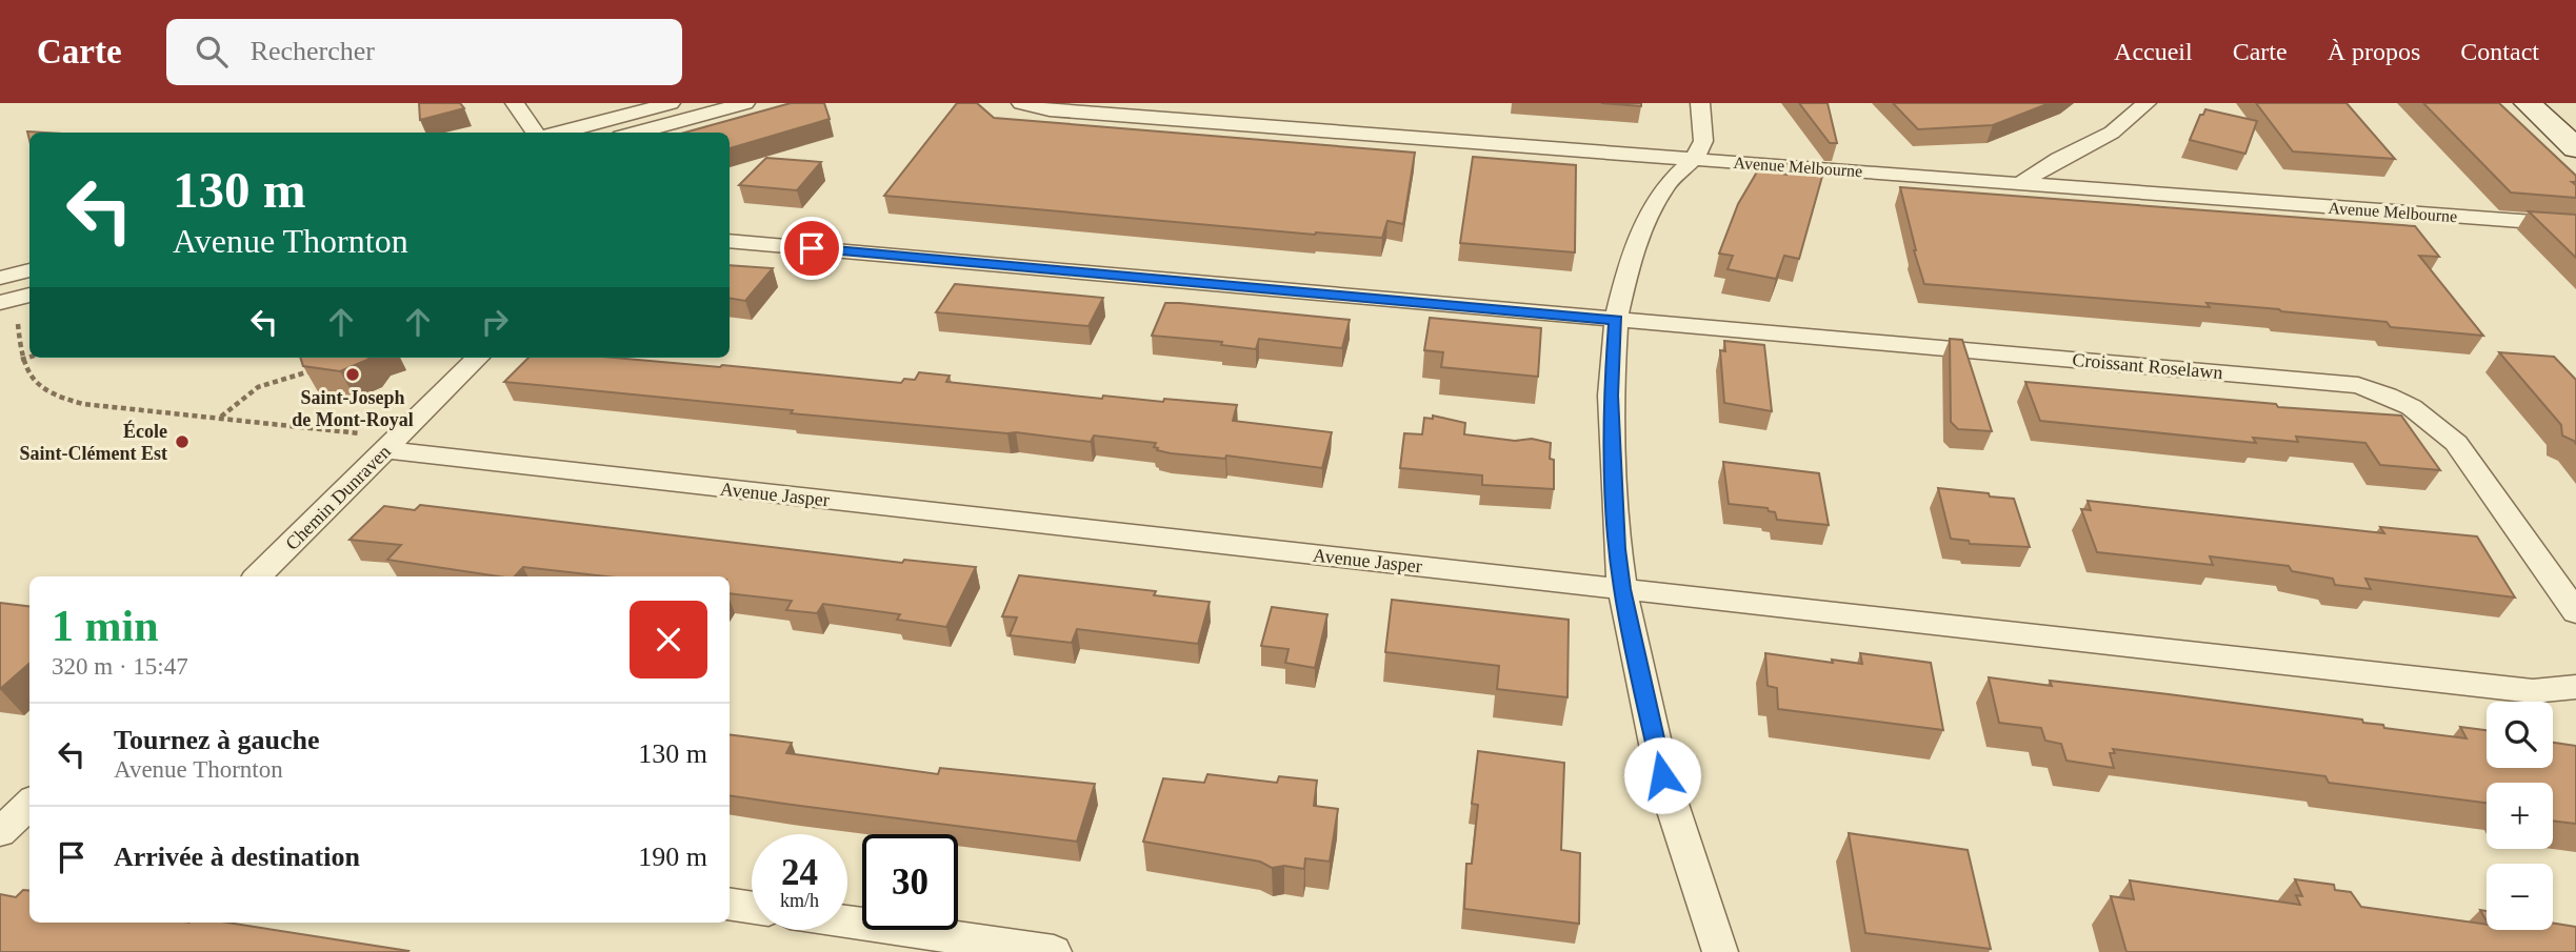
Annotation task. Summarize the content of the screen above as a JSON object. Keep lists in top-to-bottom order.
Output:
{
  "streets": {
    "street": [
      "Avenue Melbourne",
      "Croissant Roselawn",
      "Avenue Jasper",
      "Chemin Dunraven"
    ]
  },
  "crossings": [
    ["Avenue Jasper", "Chemin Dunraven"]
  ],
  "places": ["Saint-Joseph de Mont-Royal", "École Saint-Clément Est"],
  "page": {
    "header": "Carte",
    "search": "Rechercher",
    "nav": [
      "Accueil",
      "Carte",
      "À propos",
      "Contact"
    ],
    "turn": ["130 m", "Avenue Thornton"],
    "heading": ["1 min", "320 m · 15:47"],
    "map_buttons": ["+", "−"],
    "list": [
      {
        "name": "Tournez à gauche",
        "note": "Avenue Thornton",
        "value": "130 m"
      },
      {
        "name": "Arrivée à destination",
        "value": "190 m"
      }
    ],
    "speed": "24 km/h",
    "limit": "30"
  }
}
